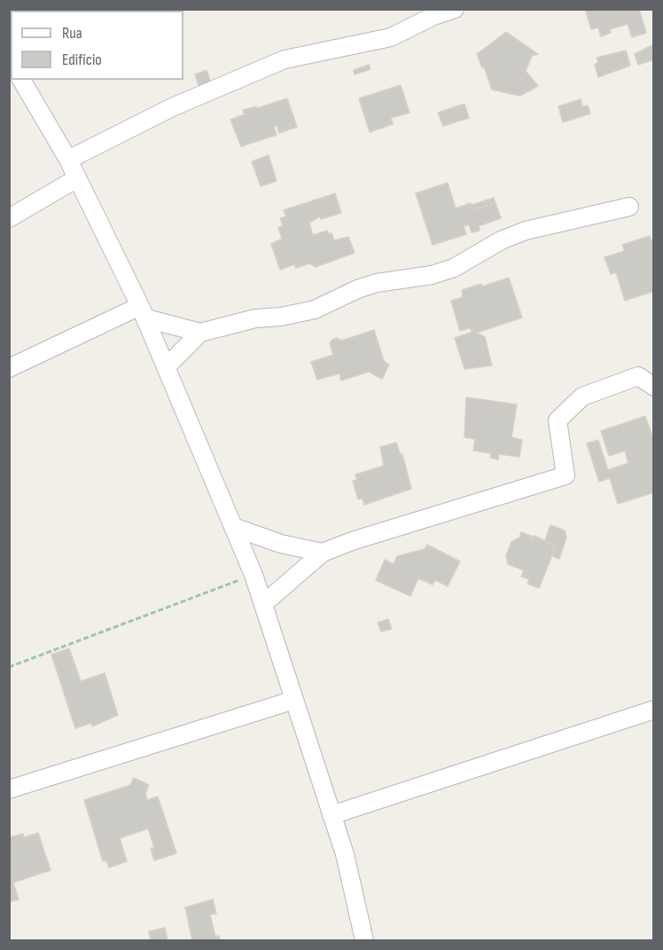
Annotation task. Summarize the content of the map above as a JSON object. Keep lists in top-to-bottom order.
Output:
{
  "legend": ["Rua", "Edifício"]
}
